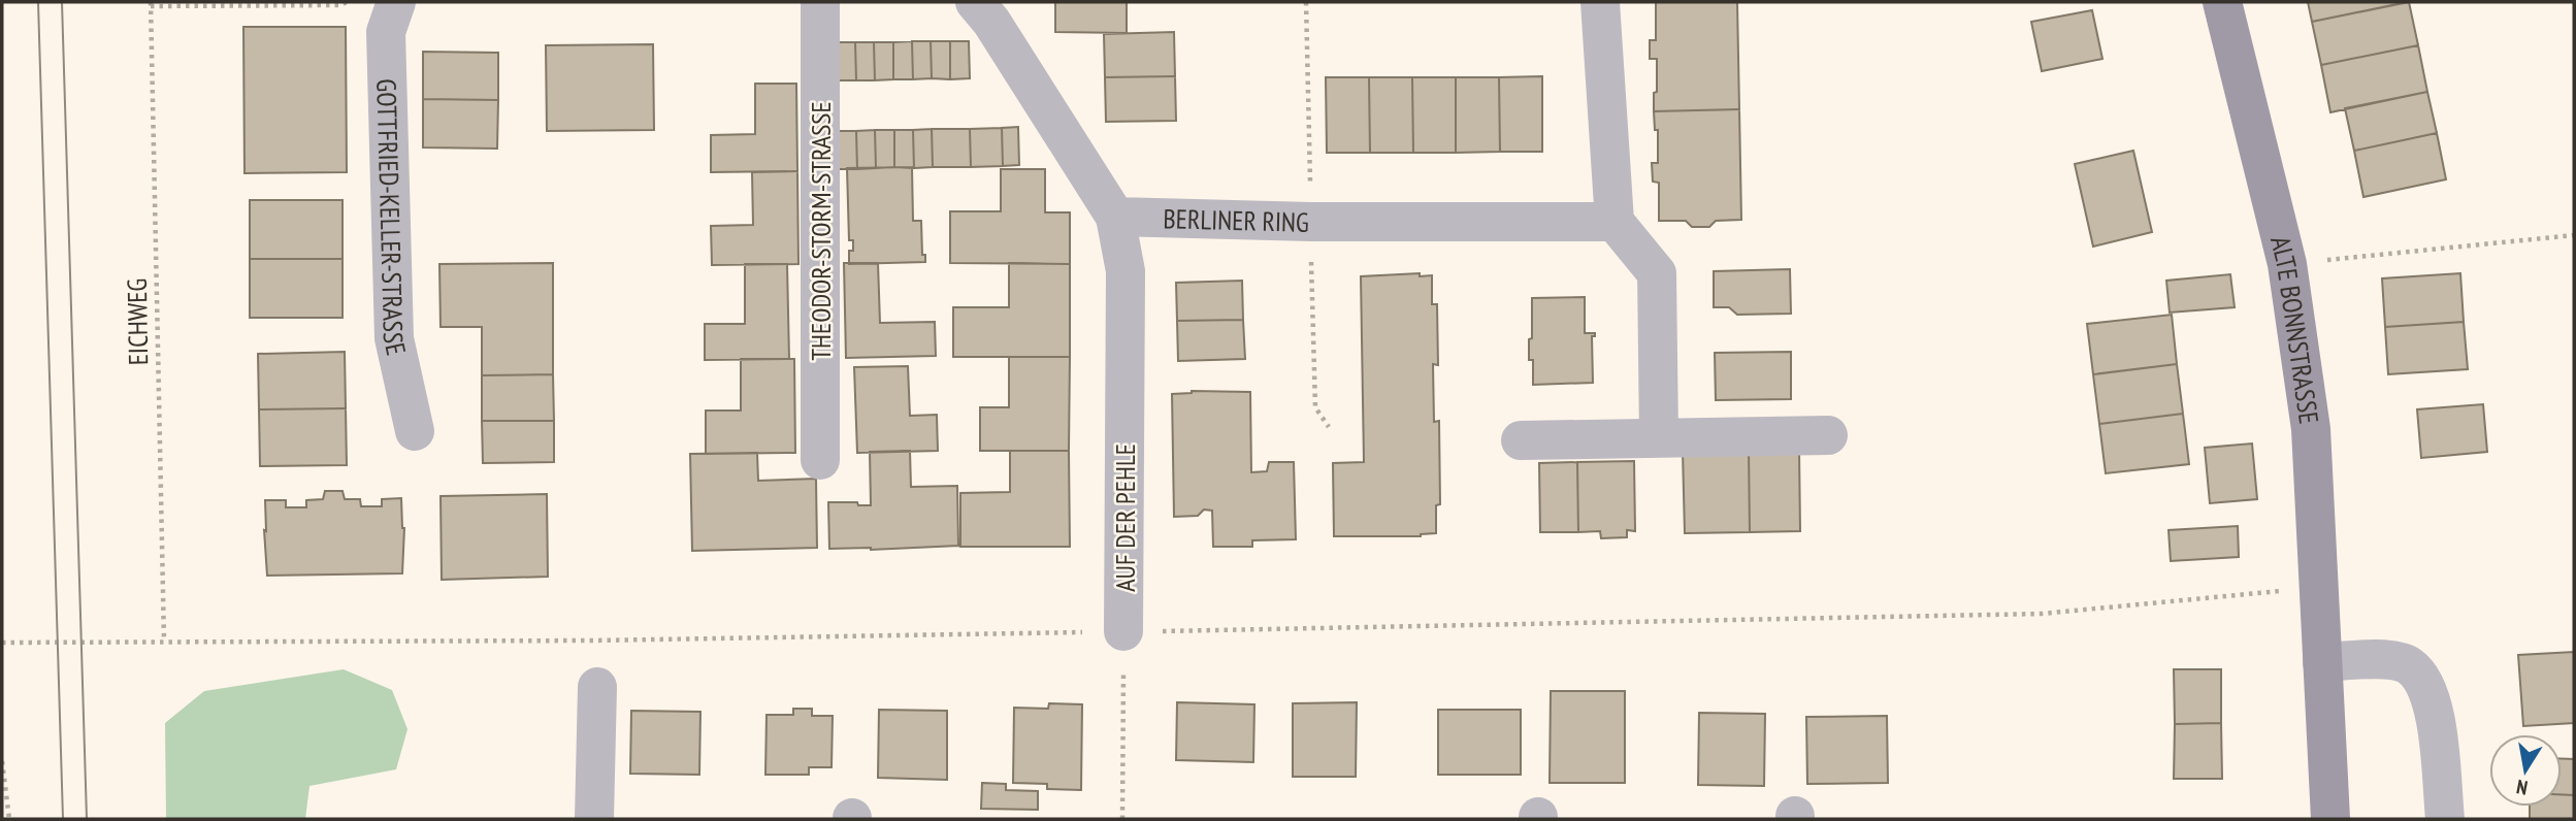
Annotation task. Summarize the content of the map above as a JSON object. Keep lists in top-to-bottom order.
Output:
{
  "streets": {
    "main road": ["ALTE BONNSTRASSE"],
    "street": [
      "GOTTFRIED-KELLER-STRASSE",
      "BERLINER RING",
      "THEODOR-STORM-STRASSE",
      "AUF DER PEHLE"
    ],
    "path": ["EICHWEG"]
  },
  "crossings": [
    ["BERLINER RING", "AUF DER PEHLE"]
  ],
  "north": "bottom"
}
